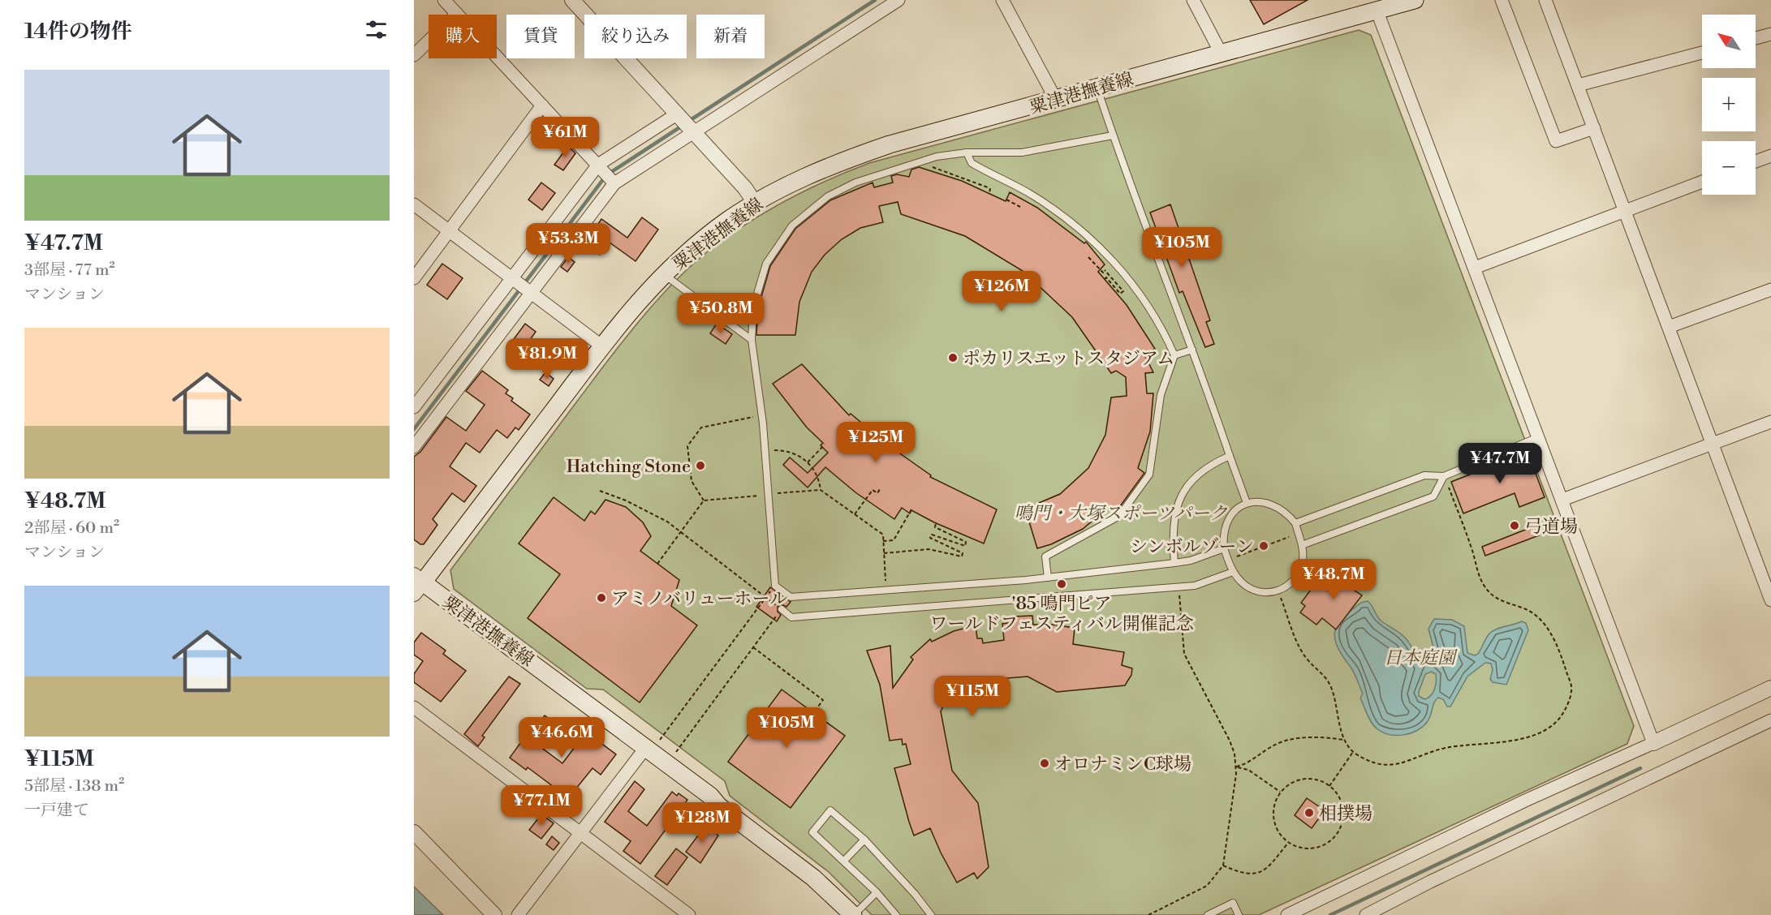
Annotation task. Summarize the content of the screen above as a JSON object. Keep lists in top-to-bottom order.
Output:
{
  "streets": {
    "main road": ["粟津港撫養線"]
  },
  "parks": ["鳴門・大塚スポーツパーク", "日本庭園"],
  "places": [
    "ポカリスエットスタジアム",
    "Hatching Stone",
    "弓道場",
    "シンボルゾーン",
    "'85 鳴門ピア ワールドフェスティバル開催記念",
    "アミノバリューホール",
    "オロナミンC球場",
    "相撲場"
  ],
  "north": "top left",
  "page": {
    "heading": "14件の物件",
    "map_buttons": ["+", "−"],
    "chip": [
      "購入",
      "賃貸",
      "絞り込み",
      "新着"
    ],
    "list": [
      {
        "name": "¥47.7M",
        "note": "3部屋 · 77 m² · マンション"
      },
      {
        "name": "¥48.7M",
        "note": "2部屋 · 60 m² · マンション"
      },
      {
        "name": "¥115M",
        "note": "5部屋 · 138 m² · 一戸建て"
      }
    ],
    "price": [
      "¥61M",
      "¥53.3M",
      "¥105M",
      "¥126M",
      "¥50.8M",
      "¥81.9M",
      "¥125M",
      "¥47.7M",
      "¥48.7M",
      "¥115M",
      "¥105M",
      "¥46.6M",
      "¥77.1M",
      "¥128M"
    ]
  }
}
